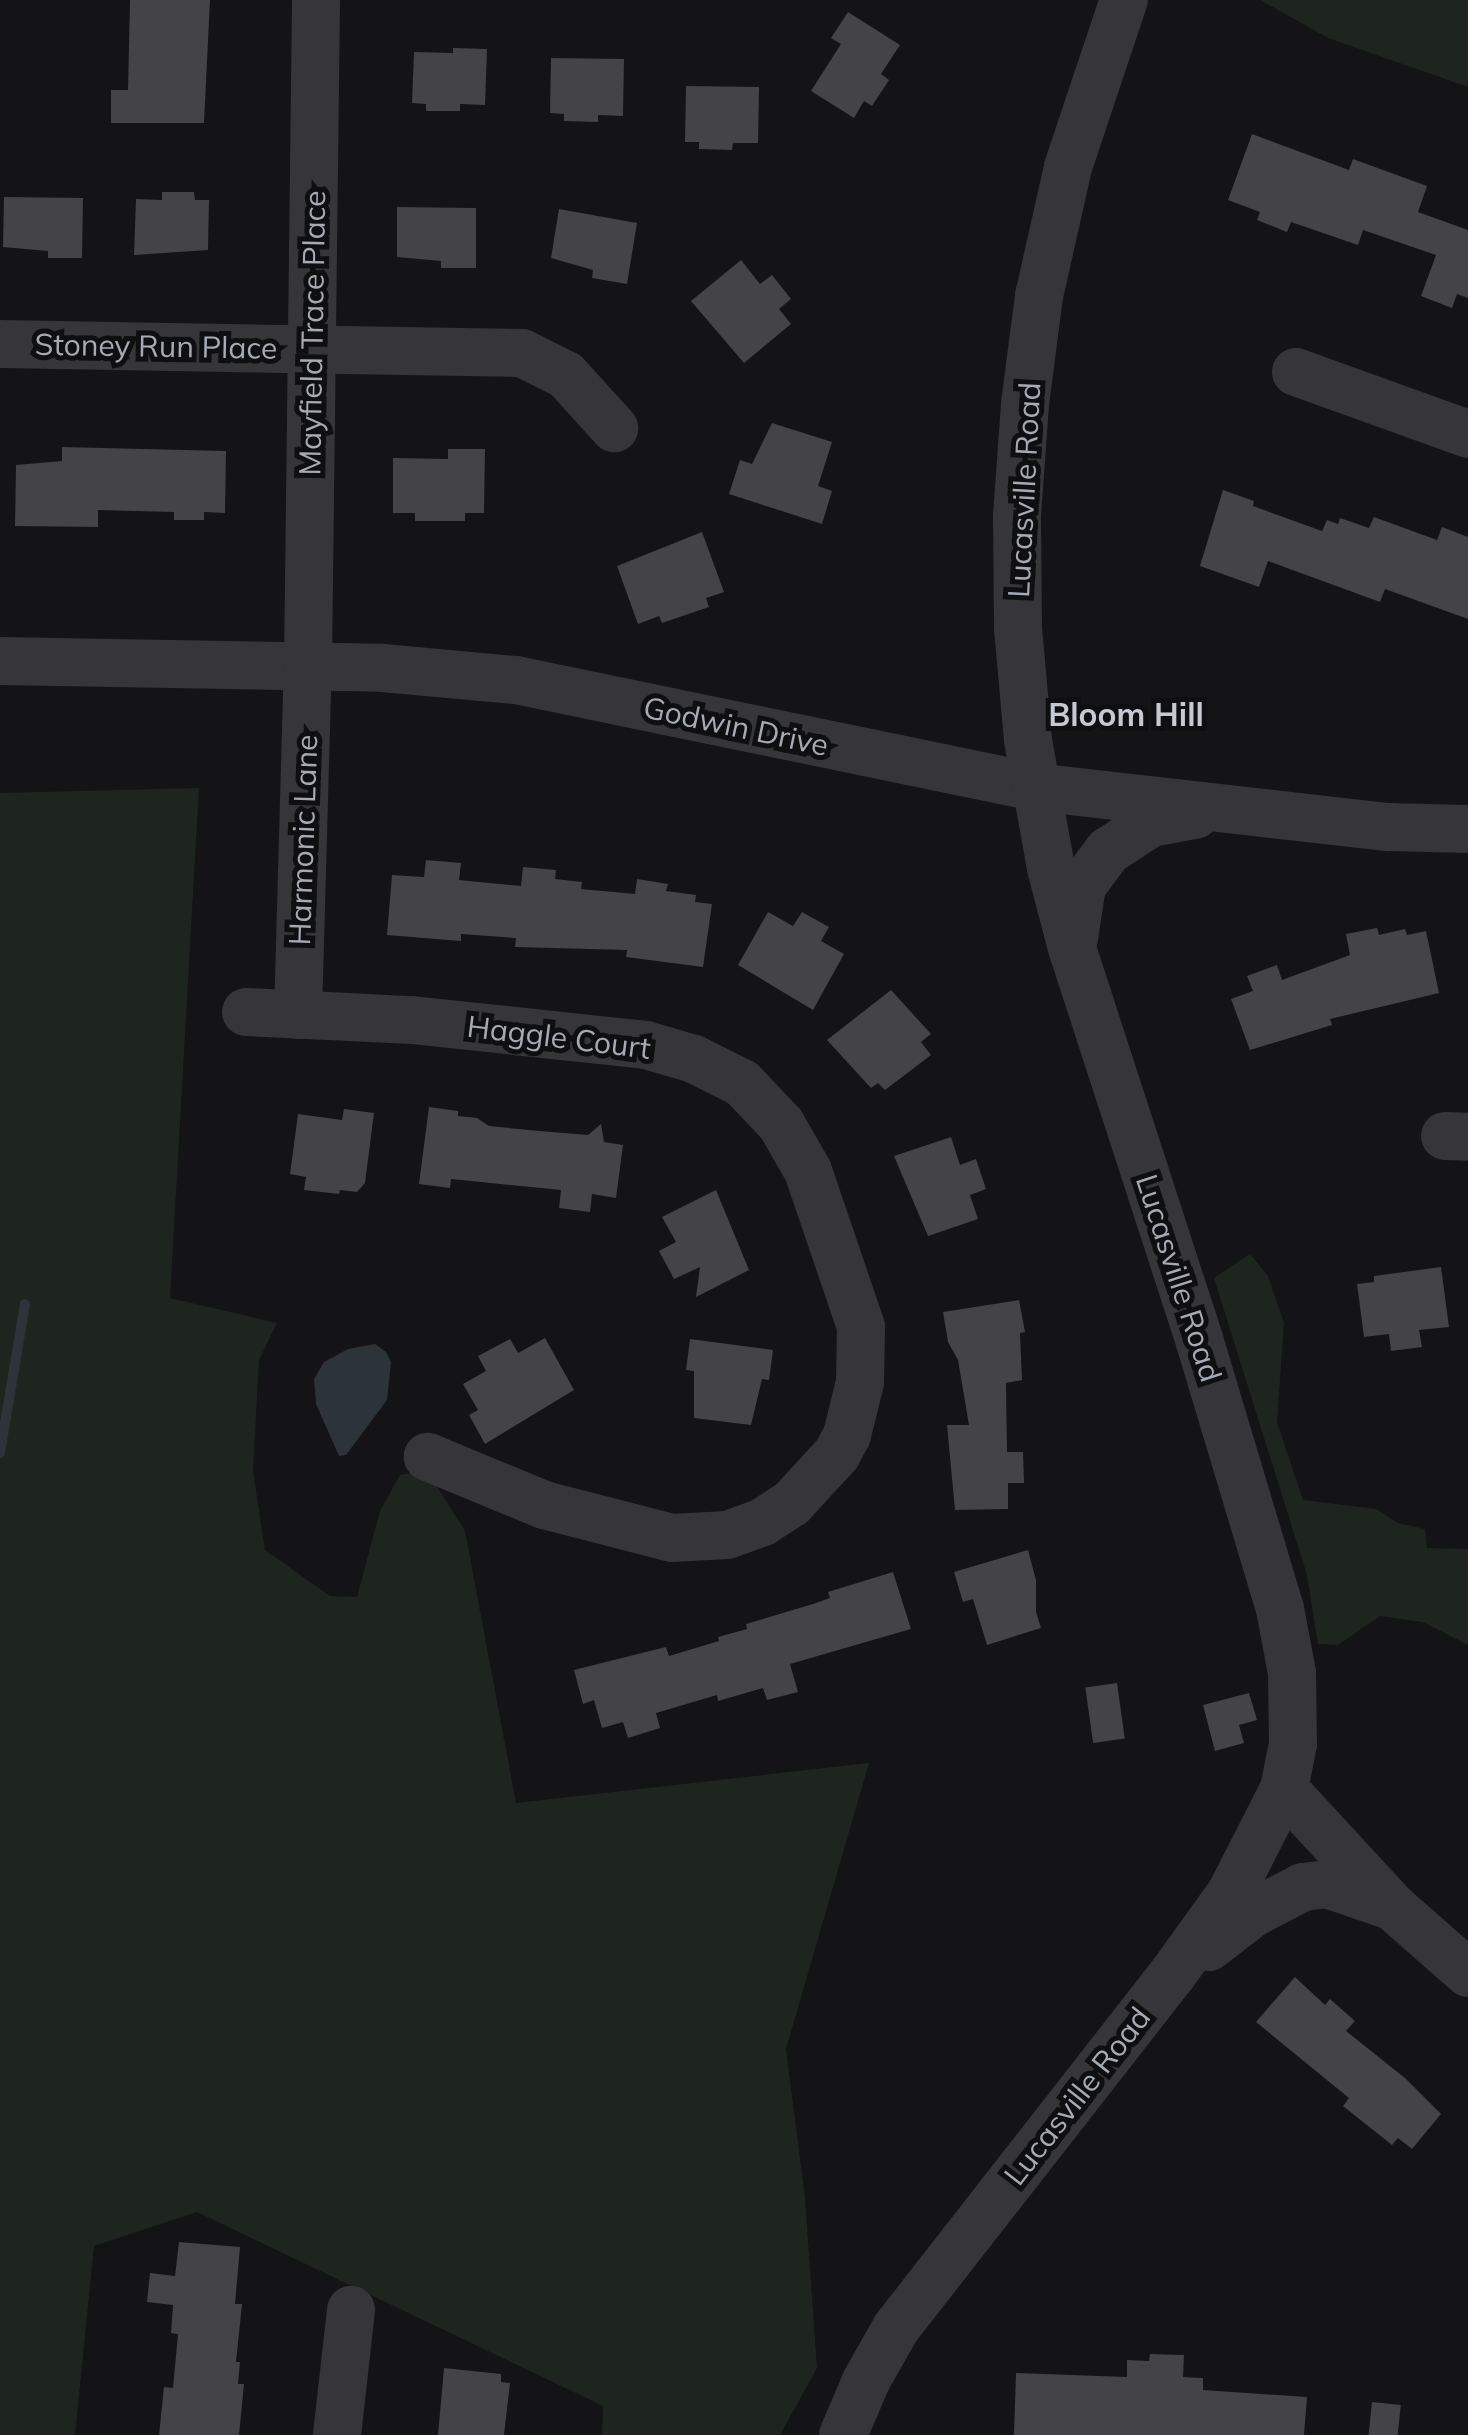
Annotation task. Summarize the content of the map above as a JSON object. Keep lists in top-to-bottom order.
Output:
{
  "streets": {
    "street": [
      "Mayfield Trace Place",
      "Stoney Run Place",
      "Lucasville Road",
      "Godwin Drive",
      "Harmonic Lane",
      "Haggle Court"
    ]
  },
  "crossings": [
    ["Mayfield Trace Place", "Stoney Run Place"],
    ["Mayfield Trace Place", "Godwin Drive"],
    ["Mayfield Trace Place", "Harmonic Lane"],
    ["Lucasville Road", "Godwin Drive"],
    ["Godwin Drive", "Harmonic Lane"],
    ["Harmonic Lane", "Haggle Court"]
  ],
  "districts": ["Bloom Hill"]
}
